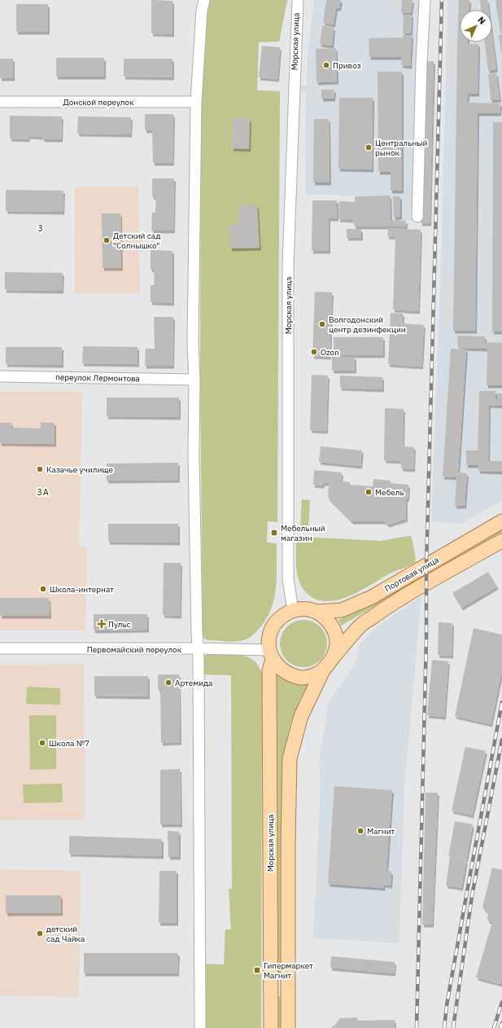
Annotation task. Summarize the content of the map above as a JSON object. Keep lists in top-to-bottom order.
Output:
{
  "streets": {
    "main road": ["Морская улица", "Портовая улица"],
    "street": ["Донской переулок", "переулок Лермонтова", "Первомайский переулок"]
  },
  "crossings": [
    ["Морская улица", "Портовая улица"],
    ["Морская улица", "Первомайский переулок"],
    ["Портовая улица", "Первомайский переулок"]
  ],
  "districts": ["3", "3А"],
  "places": {
    "other": [
      "Привоз",
      "Центральный рынок",
      "Детский сад \"Солнышко\"",
      "Волгодонский центр дезинфекции",
      "Ozon",
      "Казачье училище",
      "Мебель",
      "Школа-интернат",
      "Артемида",
      "Школа №7",
      "Магнит",
      "детский сад Чайка"
    ],
    "transit": ["Мебельный магазин", "Гипермаркет Магнит"],
    "health": ["Пульс"]
  },
  "north": "top right"
}
